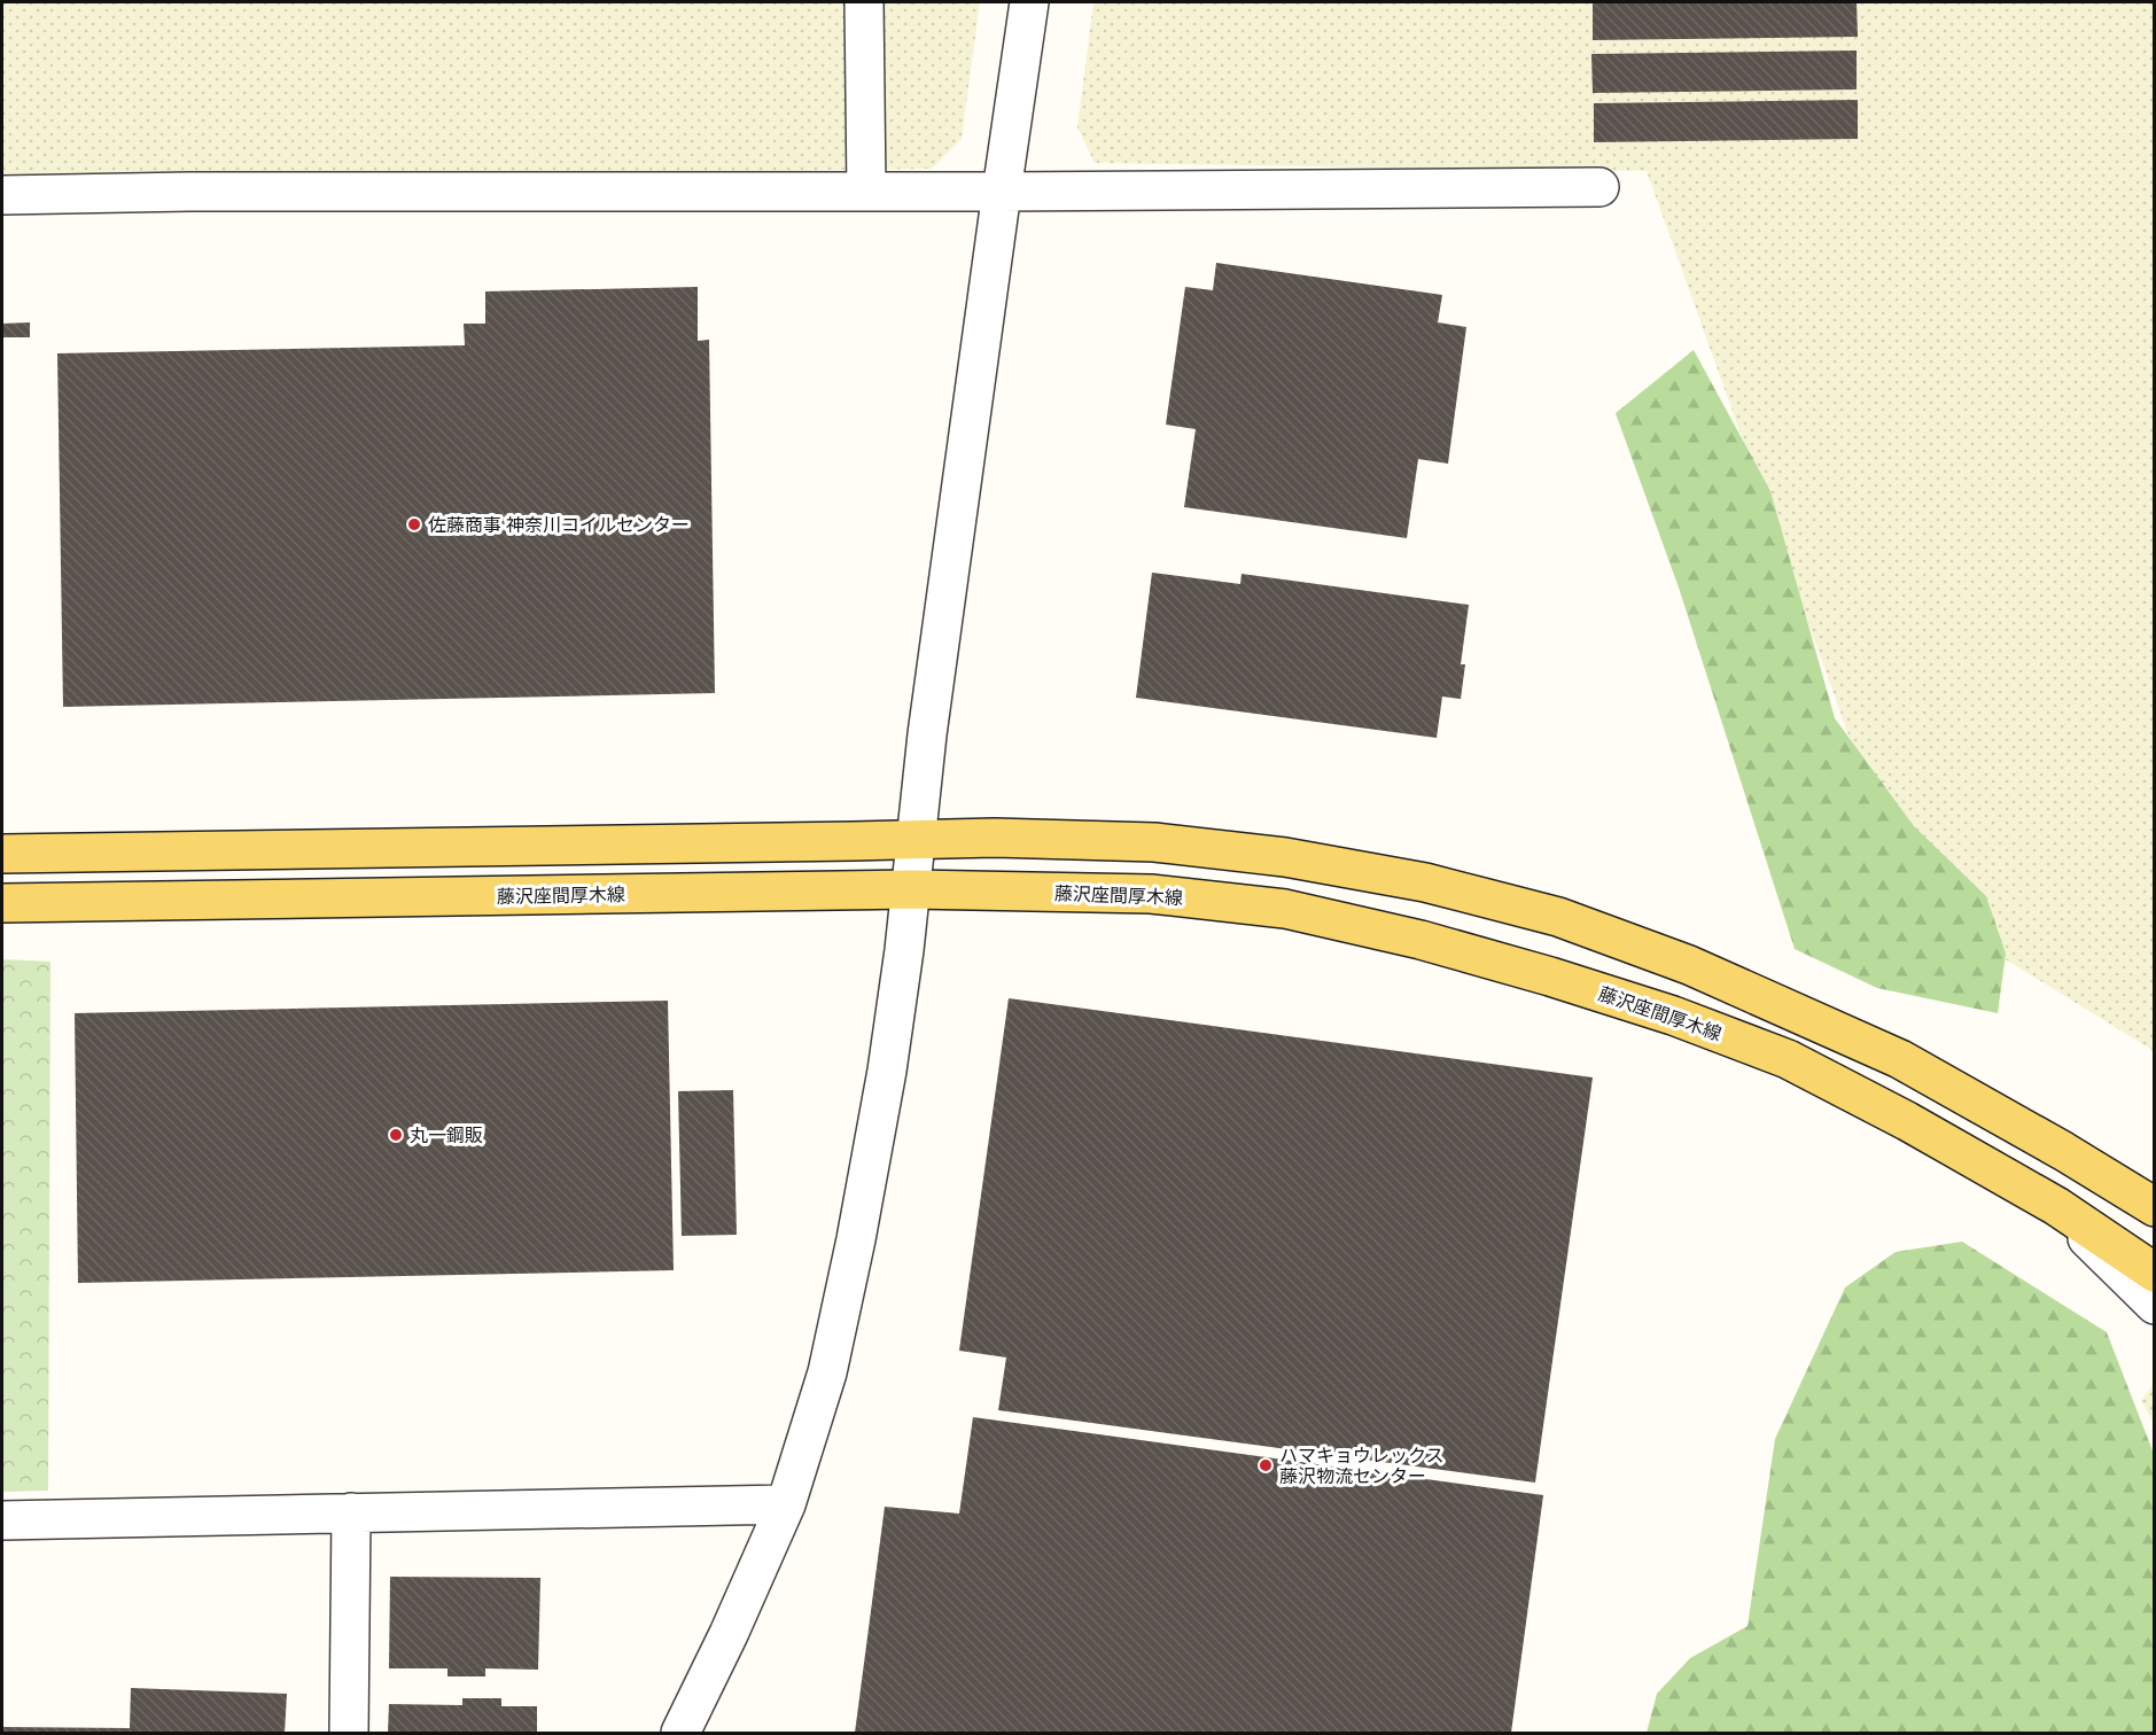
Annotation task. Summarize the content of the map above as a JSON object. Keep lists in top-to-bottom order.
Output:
{
  "streets": {
    "main road": ["藤沢座間厚木線"]
  },
  "places": ["佐藤商事 神奈川コイルセンター", "丸一鋼販", "ハマキョウレックス 藤沢物流センター"]
}
